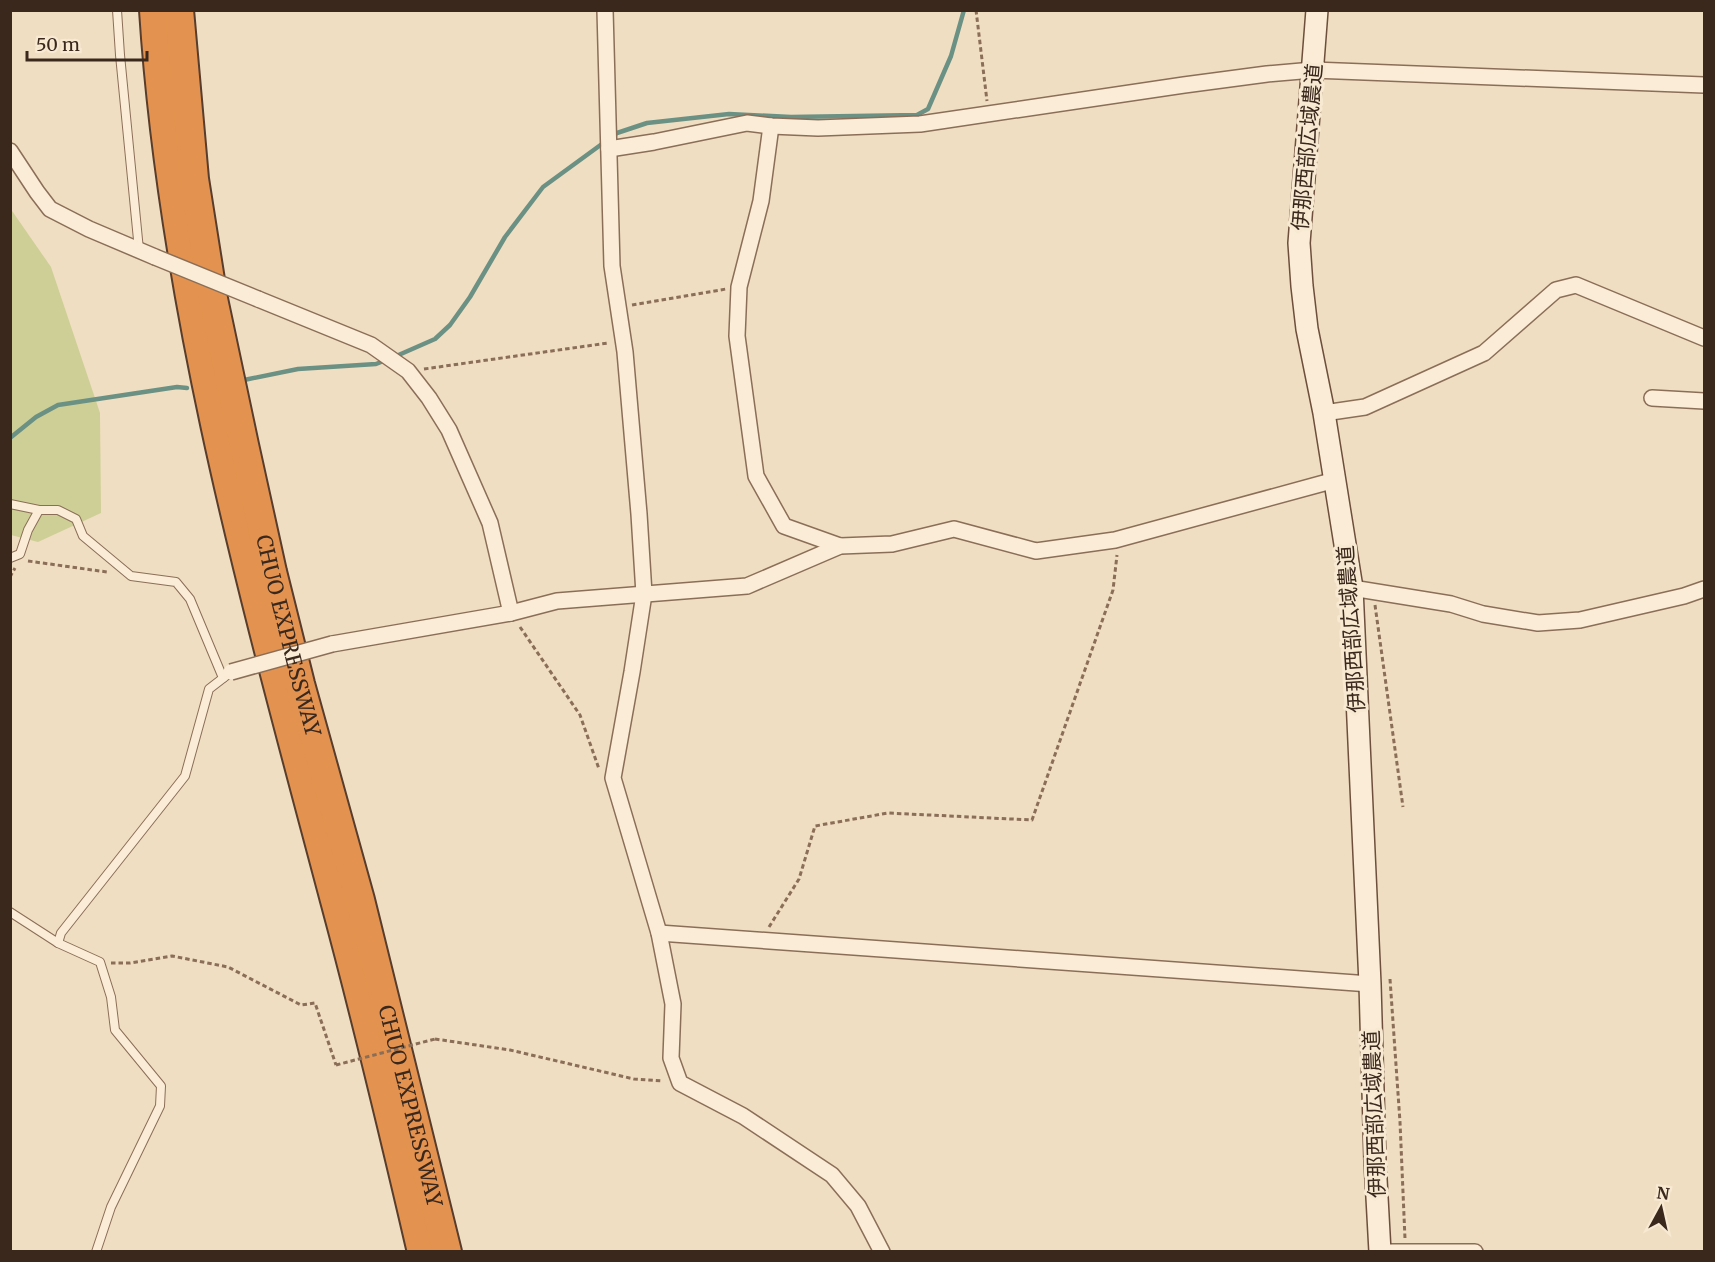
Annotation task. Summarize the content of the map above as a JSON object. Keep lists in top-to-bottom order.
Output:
{
  "streets": {
    "highway": ["CHUO EXPRESSWAY"],
    "street": ["伊那西部広域農道"]
  },
  "scale_bar": "50 m",
  "north": "top"
}
